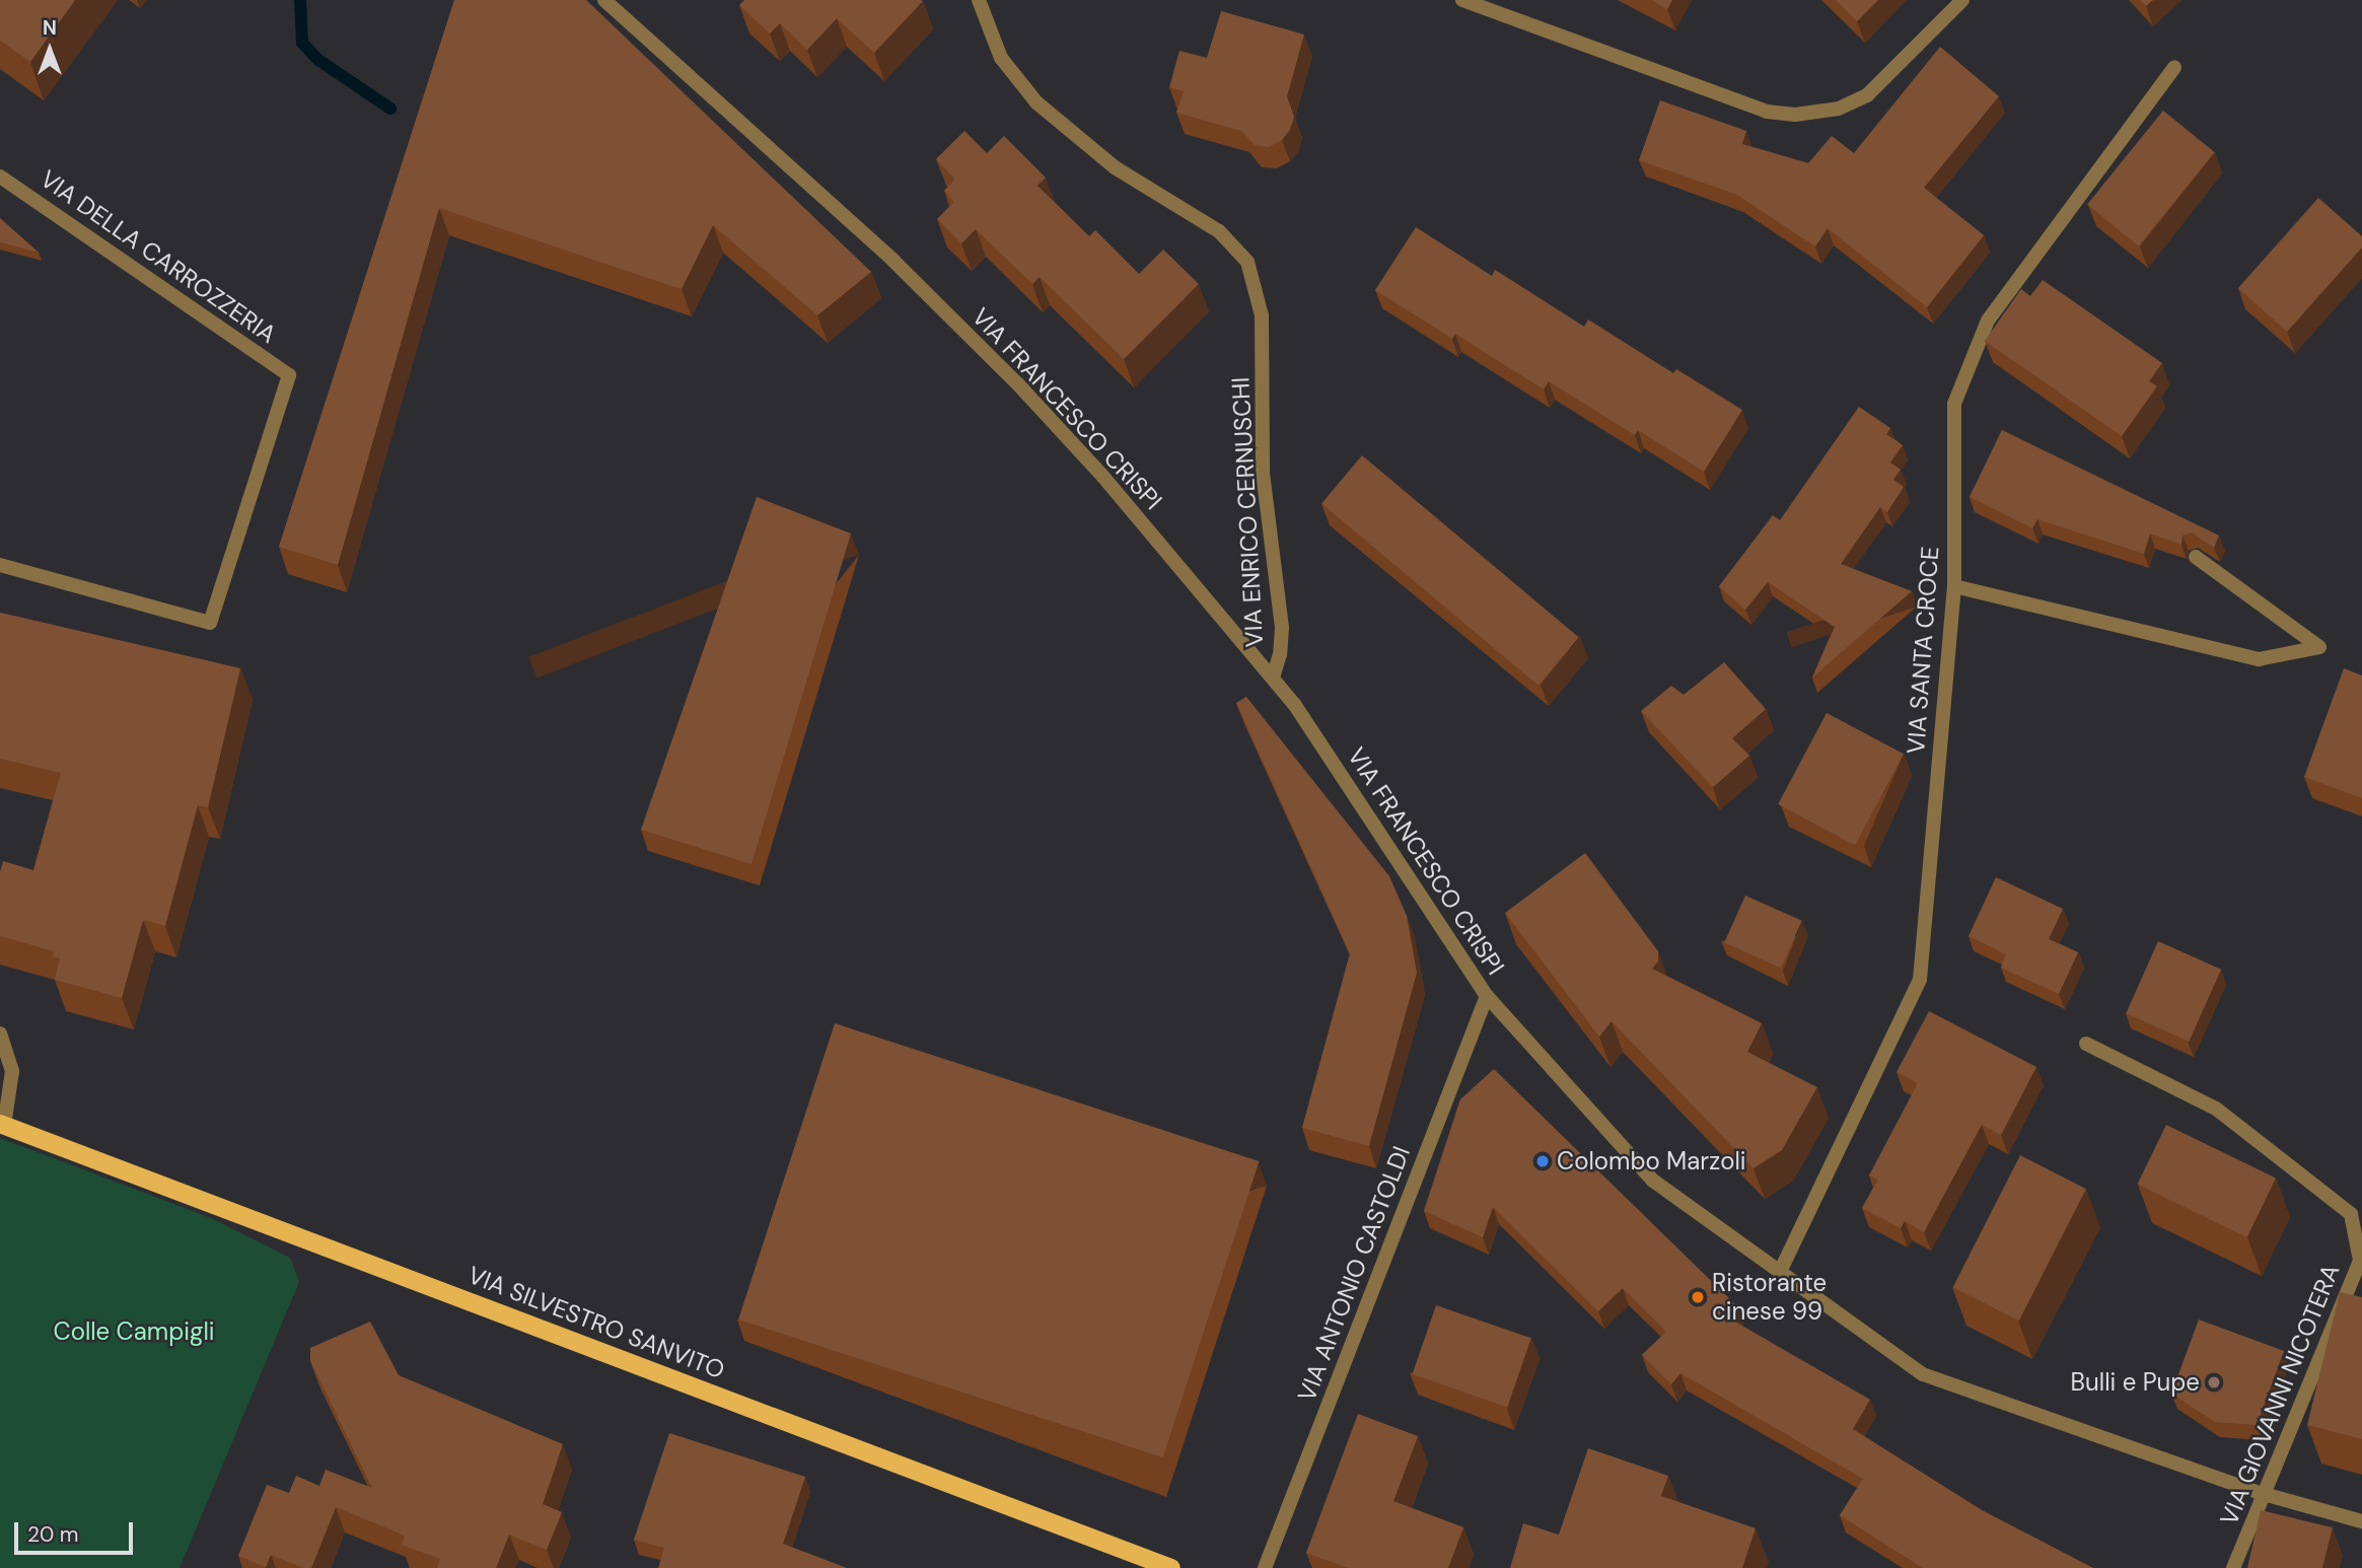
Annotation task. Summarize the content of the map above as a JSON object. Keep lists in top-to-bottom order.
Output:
{
  "streets": {
    "main road": ["VIA SILVESTRO SANVITO"],
    "street": [
      "VIA DELLA CARROZZERIA",
      "VIA FRANCESCO CRISPI",
      "VIA ENRICO CERNUSCHI",
      "VIA SANTA CROCE",
      "VIA ANTONIO CASTOLDI",
      "VIA GIOVANNI NICOTERA"
    ]
  },
  "crossings": [
    ["VIA FRANCESCO CRISPI", "VIA ENRICO CERNUSCHI"],
    ["VIA FRANCESCO CRISPI", "VIA SANTA CROCE"],
    ["VIA FRANCESCO CRISPI", "VIA ANTONIO CASTOLDI"],
    ["VIA FRANCESCO CRISPI", "VIA GIOVANNI NICOTERA"]
  ],
  "parks": ["Colle Campigli"],
  "places": ["Colombo Marzoli", "Ristorante cinese 99", "Bulli e Pupe"],
  "scale_bar": "20 m",
  "north": "top"
}
